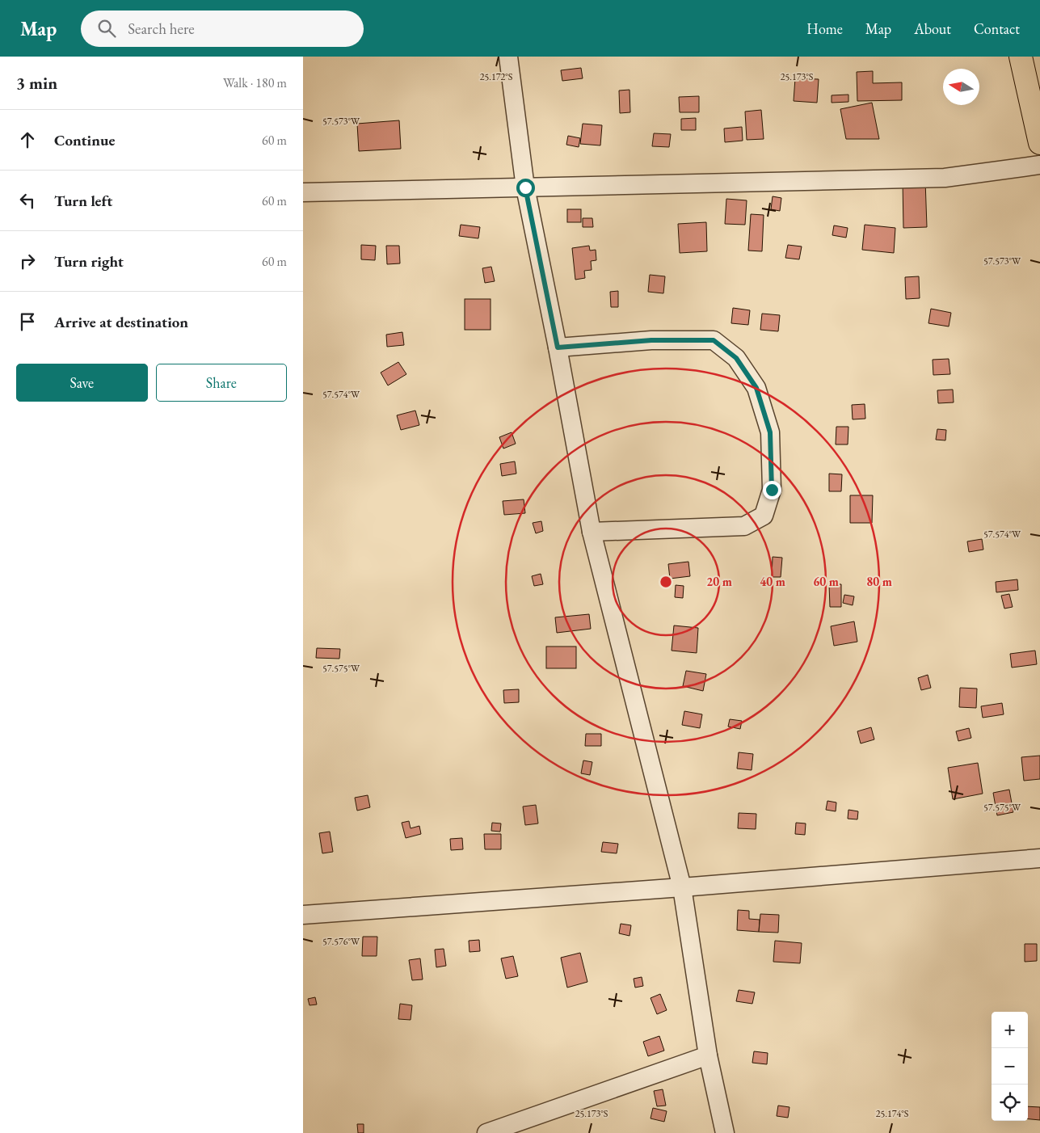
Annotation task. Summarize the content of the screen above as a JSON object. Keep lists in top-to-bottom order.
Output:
{
  "north": "left",
  "page": {
    "header": "Map",
    "search": "Search here",
    "nav": [
      "Home",
      "Map",
      "About",
      "Contact"
    ],
    "heading": ["3 min", "Walk · 180 m"],
    "list": [
      ["Continue", "60 m"],
      ["Turn left", "60 m"],
      ["Turn right", "60 m"],
      "Arrive at destination"
    ],
    "buttons": ["Save", "Share"],
    "map_buttons": ["+", "−"]
  },
  "coordinates": [
    "25.172°S",
    "25.173°S",
    "57.573°W",
    "57.574°W",
    "57.575°W",
    "57.576°W",
    "25.174°S"
  ],
  "rings": [
    "20 m",
    "40 m",
    "60 m",
    "80 m"
  ]
}
